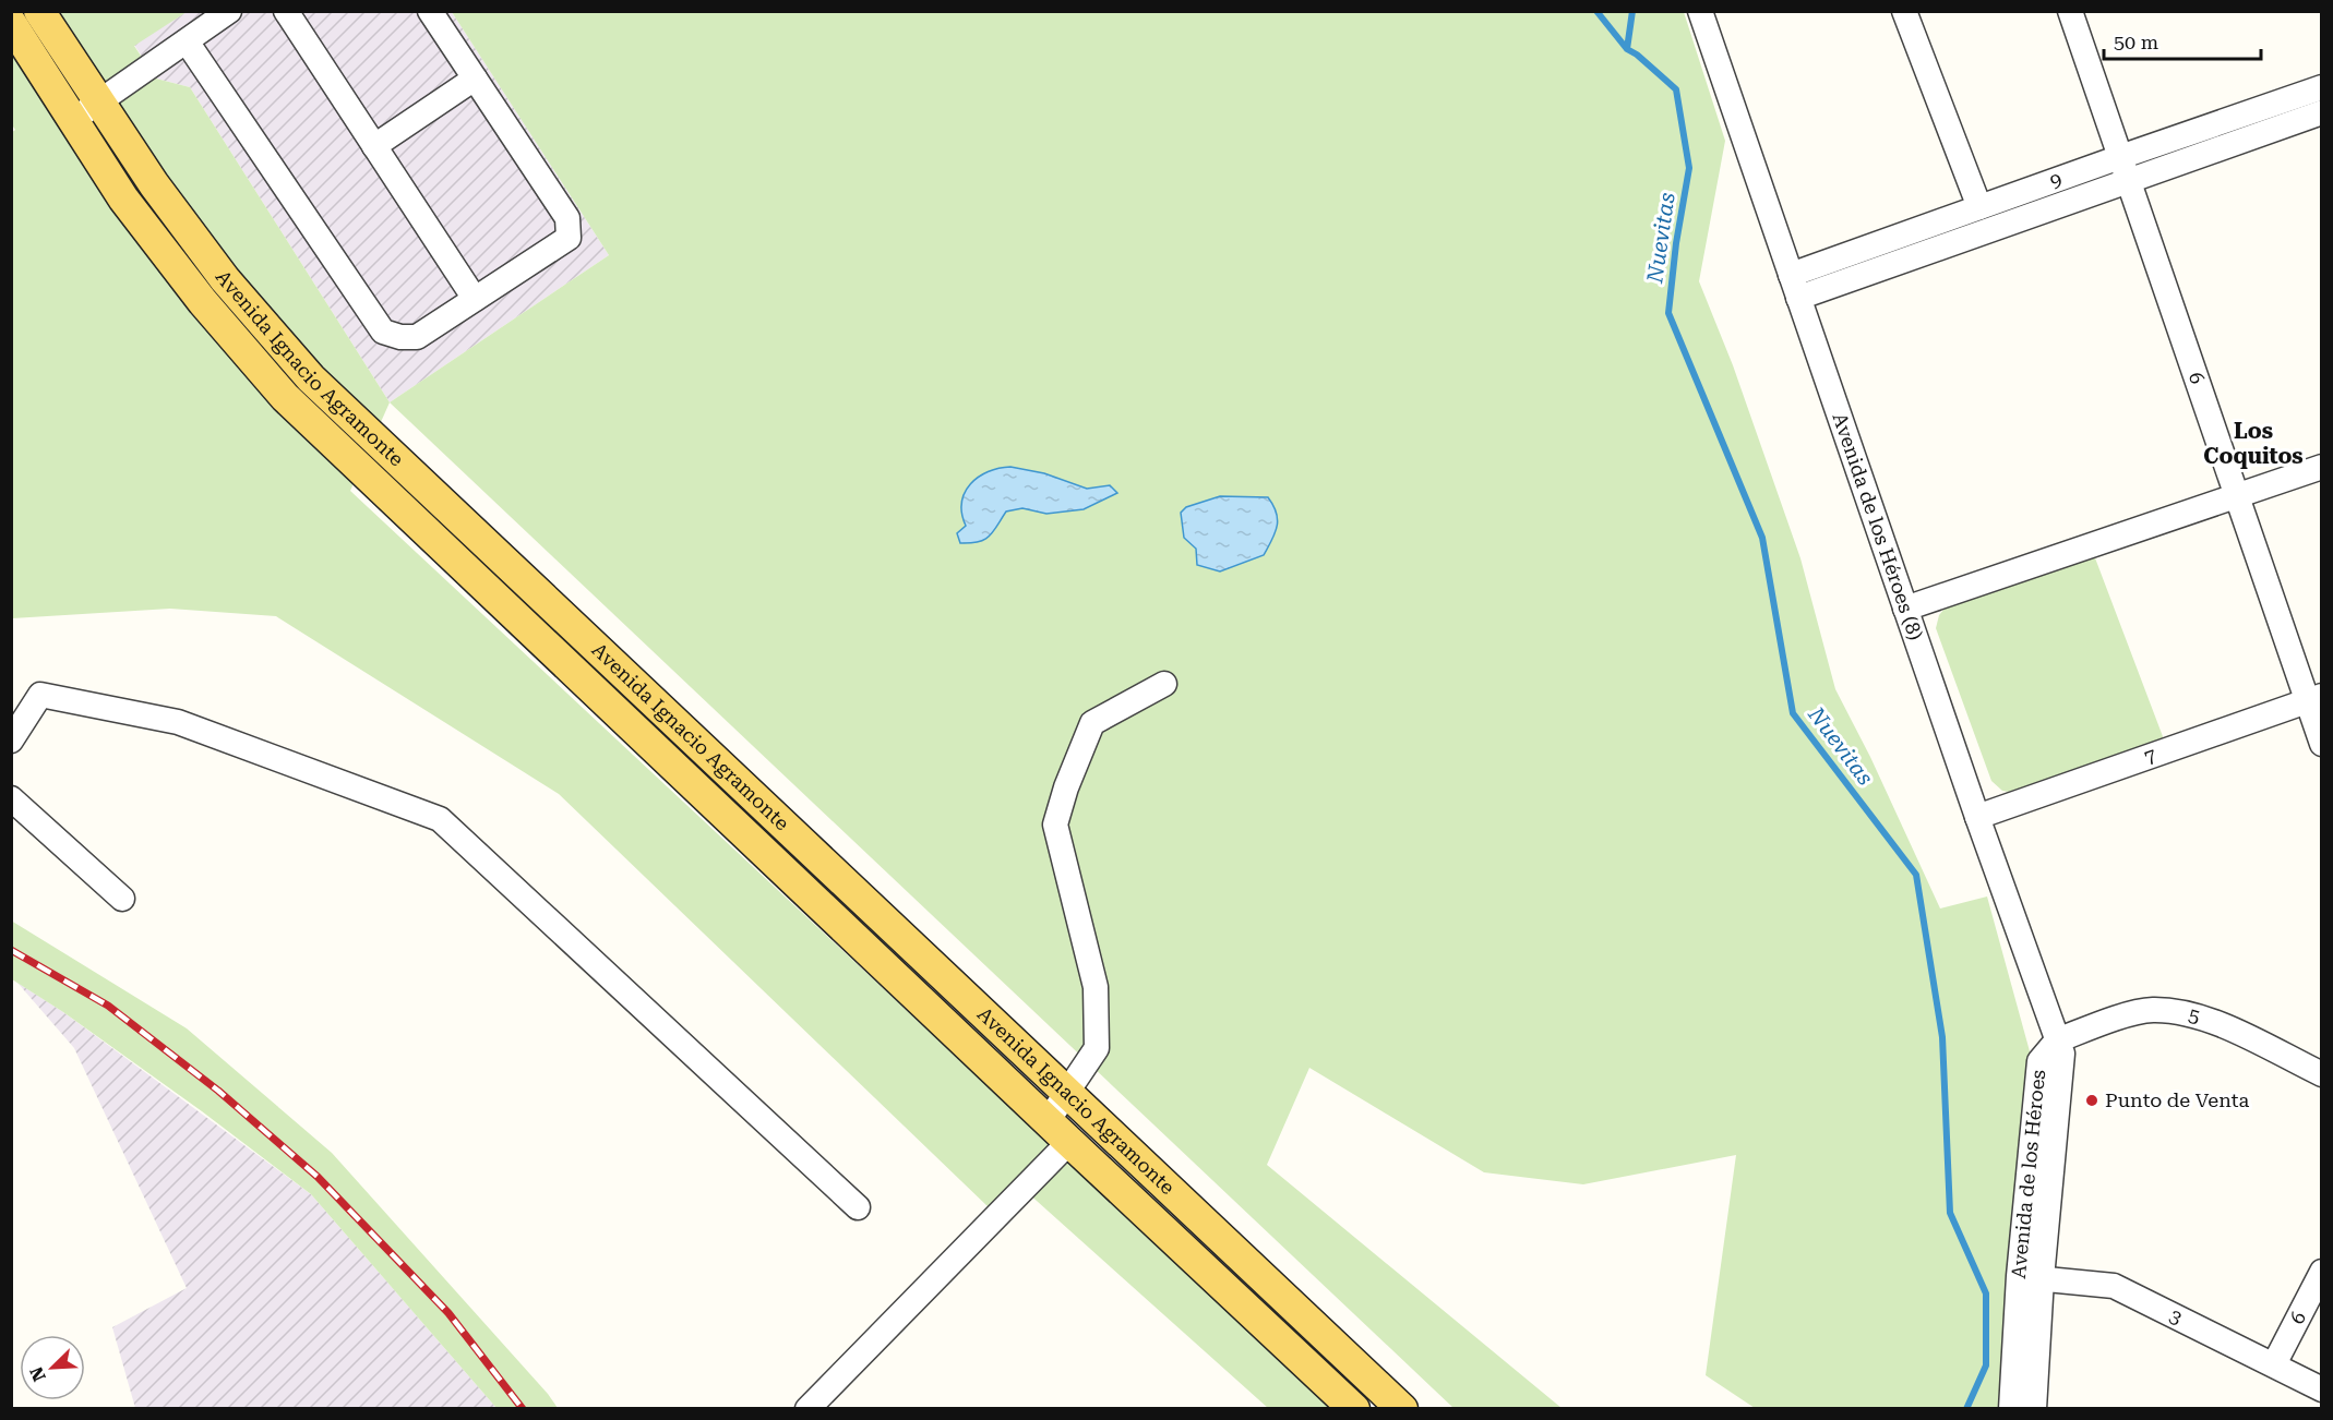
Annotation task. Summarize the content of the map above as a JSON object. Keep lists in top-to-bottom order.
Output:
{
  "streets": {
    "main road": ["Avenida Ignacio Agramonte"],
    "street": [
      "9",
      "6",
      "Avenida de los Héroes (8)",
      "7",
      "5",
      "Avenida de los Héroes",
      "3"
    ]
  },
  "crossings": [
    ["9", "6"],
    ["9", "Avenida de los Héroes (8)"],
    ["6", "7"],
    ["6", "3"],
    ["Avenida de los Héroes (8)", "7"],
    ["Avenida de los Héroes (8)", "5"],
    ["Avenida de los Héroes (8)", "Avenida de los Héroes"],
    ["5", "Avenida de los Héroes"],
    ["Avenida de los Héroes", "3"]
  ],
  "districts": ["Los Coquitos"],
  "water": ["Nuevitas"],
  "places": ["Punto de Venta"],
  "scale_bar": "50 m",
  "north": "bottom left"
}
